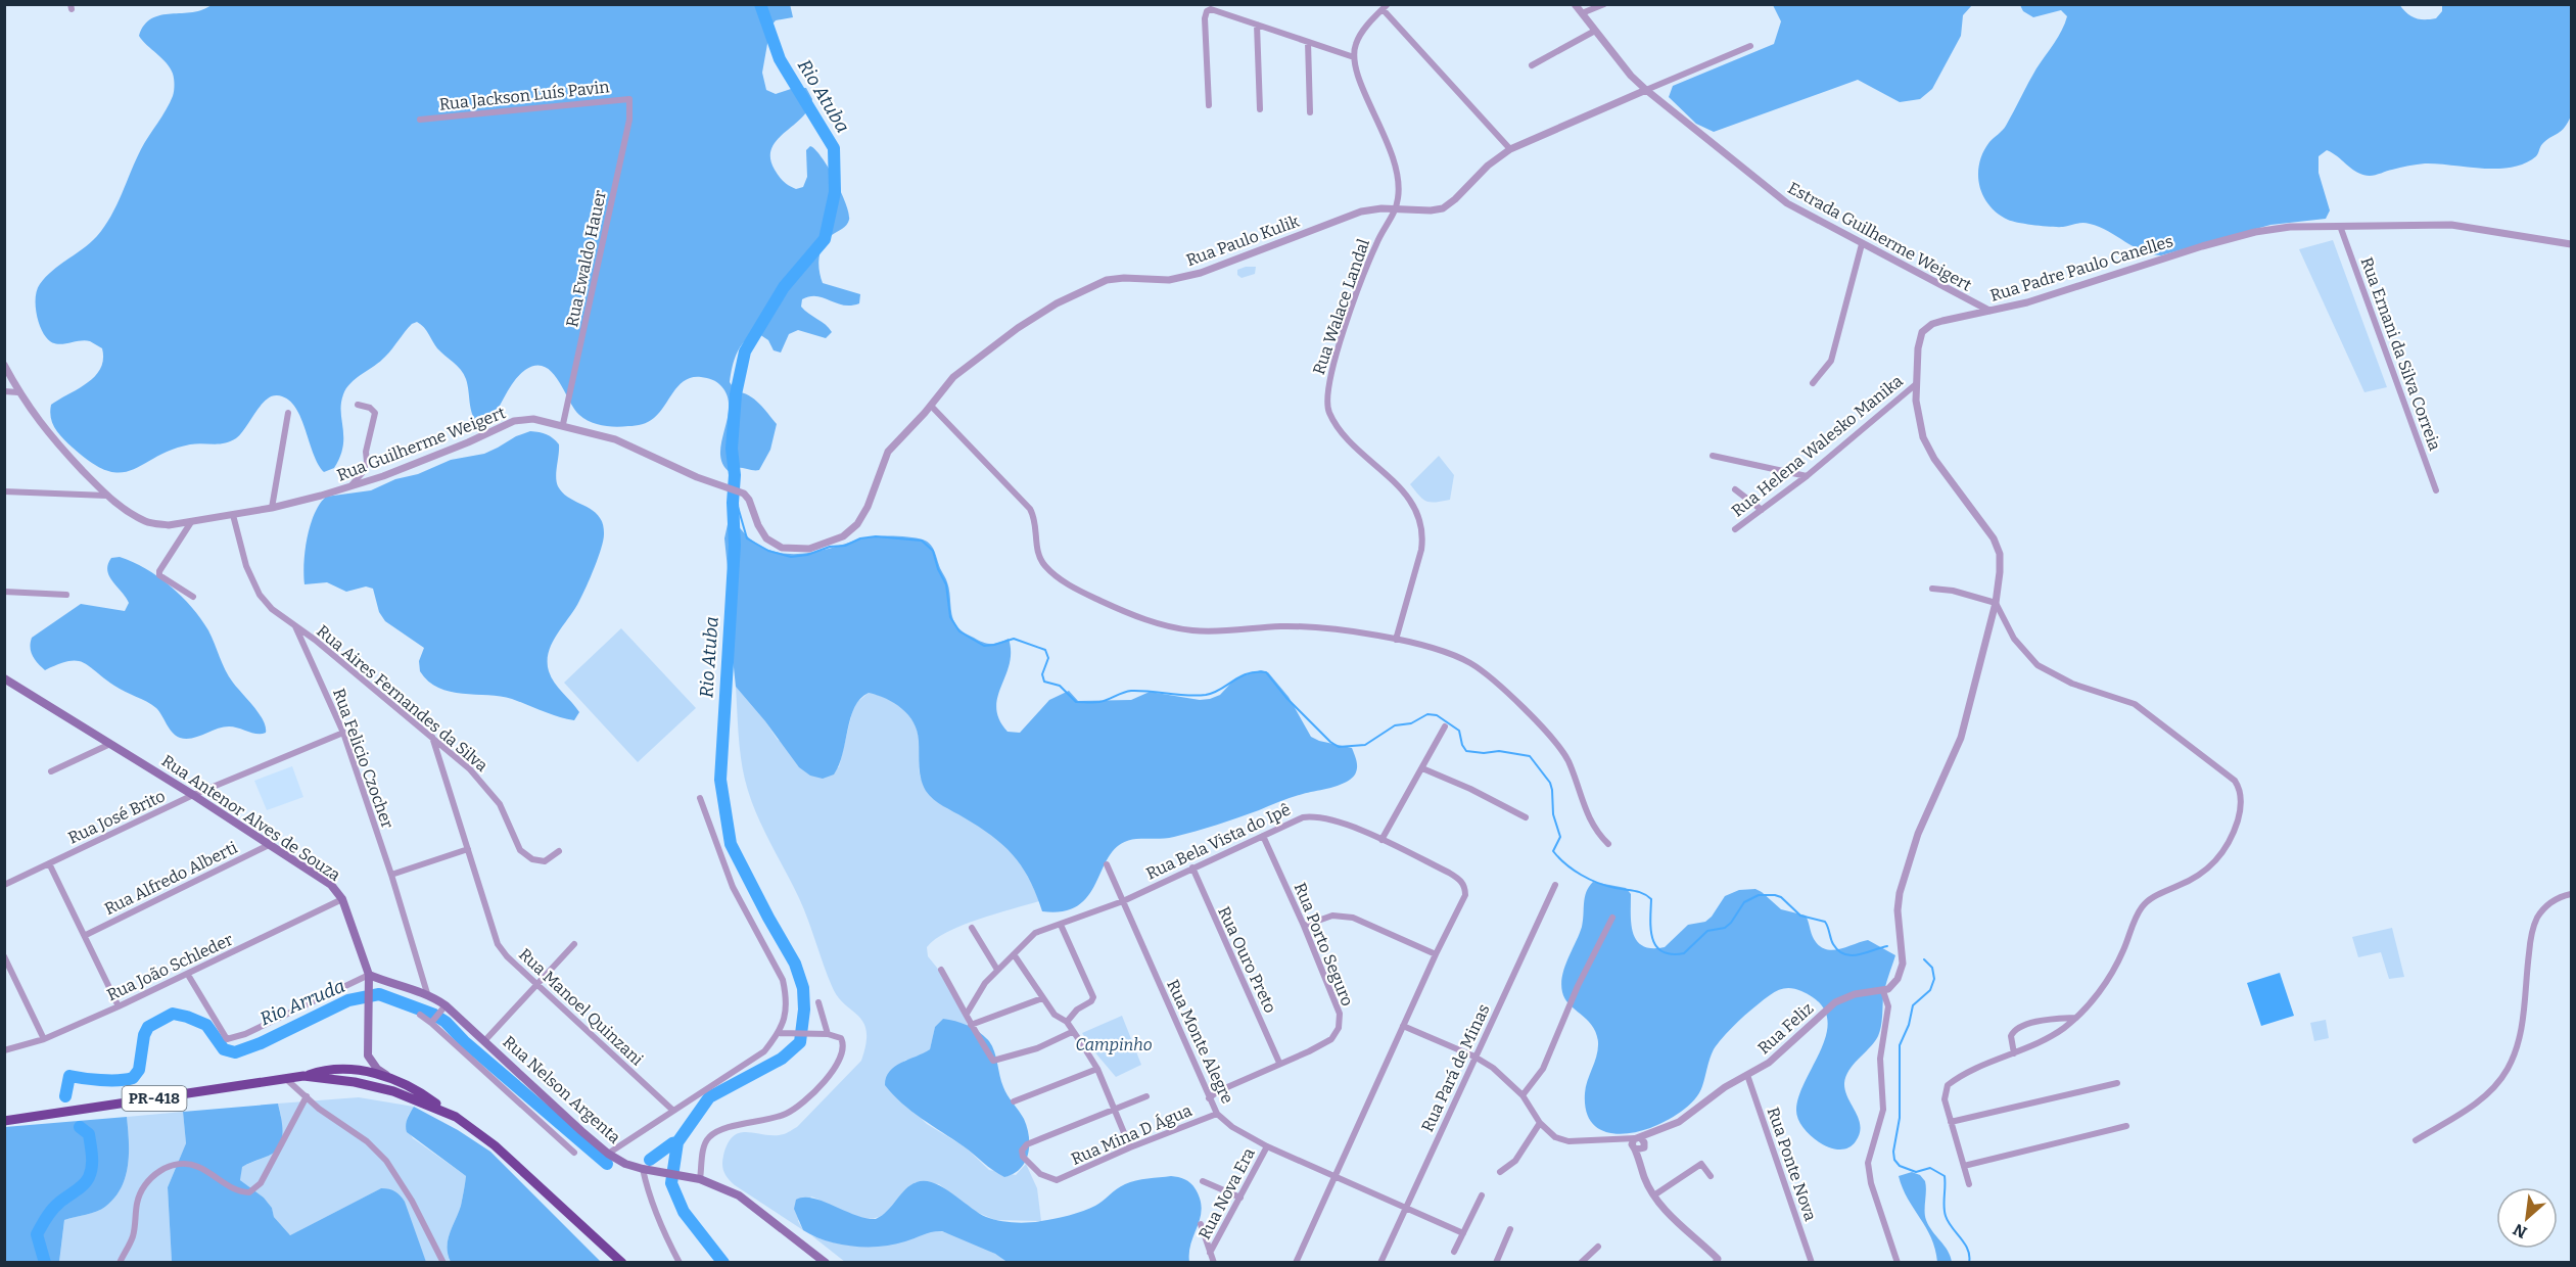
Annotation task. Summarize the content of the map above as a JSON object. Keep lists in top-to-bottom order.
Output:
{
  "streets": {
    "highway": ["PR-418"],
    "main road": ["Rua Antenor Alves de Souza", "Rua Nelson Argenta"],
    "street": [
      "Rua Jackson Luís Pavin",
      "Estrada Guilherme Weigert",
      "Rua Paulo Kulik",
      "Rua Ewaldo Hauer",
      "Rua Padre Paulo Canelles",
      "Rua Walace Landal",
      "Rua Ernani da Silva Correia",
      "Rua Guilherme Weigert",
      "Rua Helena Walesko Manika",
      "Rua Aires Fernandes da Silva",
      "Rua Felicio Czocher",
      "Rua José Brito",
      "Rua Bela Vista do Ipê",
      "Rua Alfredo Alberti",
      "Rua Porto Seguro",
      "Rua Ouro Preto",
      "Rua João Schleder",
      "Rua Manoel Quinzani",
      "Rua Feliz",
      "Rua Monte Alegre",
      "Rua Pará de Minas",
      "Rua Mina D Água",
      "Rua Ponte Nova",
      "Rua Nova Era"
    ]
  },
  "crossings": [
    ["Rua Jackson Luís Pavin", "Rua Ewaldo Hauer"],
    ["Estrada Guilherme Weigert", "Rua Paulo Kulik"],
    ["Estrada Guilherme Weigert", "Rua Padre Paulo Canelles"],
    ["Rua Paulo Kulik", "Rua Walace Landal"],
    ["Rua Paulo Kulik", "Rua Guilherme Weigert"],
    ["Rua Ewaldo Hauer", "Rua Guilherme Weigert"],
    ["Rua Padre Paulo Canelles", "Rua Ernani da Silva Correia"],
    ["Rua Padre Paulo Canelles", "Rua Helena Walesko Manika"],
    ["Rua Padre Paulo Canelles", "Rua Feliz"],
    ["Rua Aires Fernandes da Silva", "Rua Felicio Czocher"],
    ["Rua Aires Fernandes da Silva", "Rua Manoel Quinzani"],
    ["Rua Felicio Czocher", "Rua José Brito"],
    ["Rua Felicio Czocher", "Rua Nelson Argenta"],
    ["Rua José Brito", "Rua Antenor Alves de Souza"],
    ["Rua Antenor Alves de Souza", "Rua Alfredo Alberti"],
    ["Rua Antenor Alves de Souza", "Rua João Schleder"],
    ["Rua Antenor Alves de Souza", "Rua Nelson Argenta"],
    ["Rua Bela Vista do Ipê", "Rua Porto Seguro"],
    ["Rua Bela Vista do Ipê", "Rua Ouro Preto"],
    ["Rua Bela Vista do Ipê", "Rua Monte Alegre"],
    ["Rua Porto Seguro", "Rua Ouro Preto"],
    ["Rua Porto Seguro", "Rua Monte Alegre"],
    ["Rua Feliz", "Rua Ponte Nova"],
    ["Rua Monte Alegre", "Rua Pará de Minas"],
    ["Rua Monte Alegre", "Rua Mina D Água"],
    ["Rua Monte Alegre", "Rua Nova Era"]
  ],
  "water": ["Rio Atuba", "Rio Arruda"],
  "parks": ["Campinho"],
  "north": "bottom left"
}
